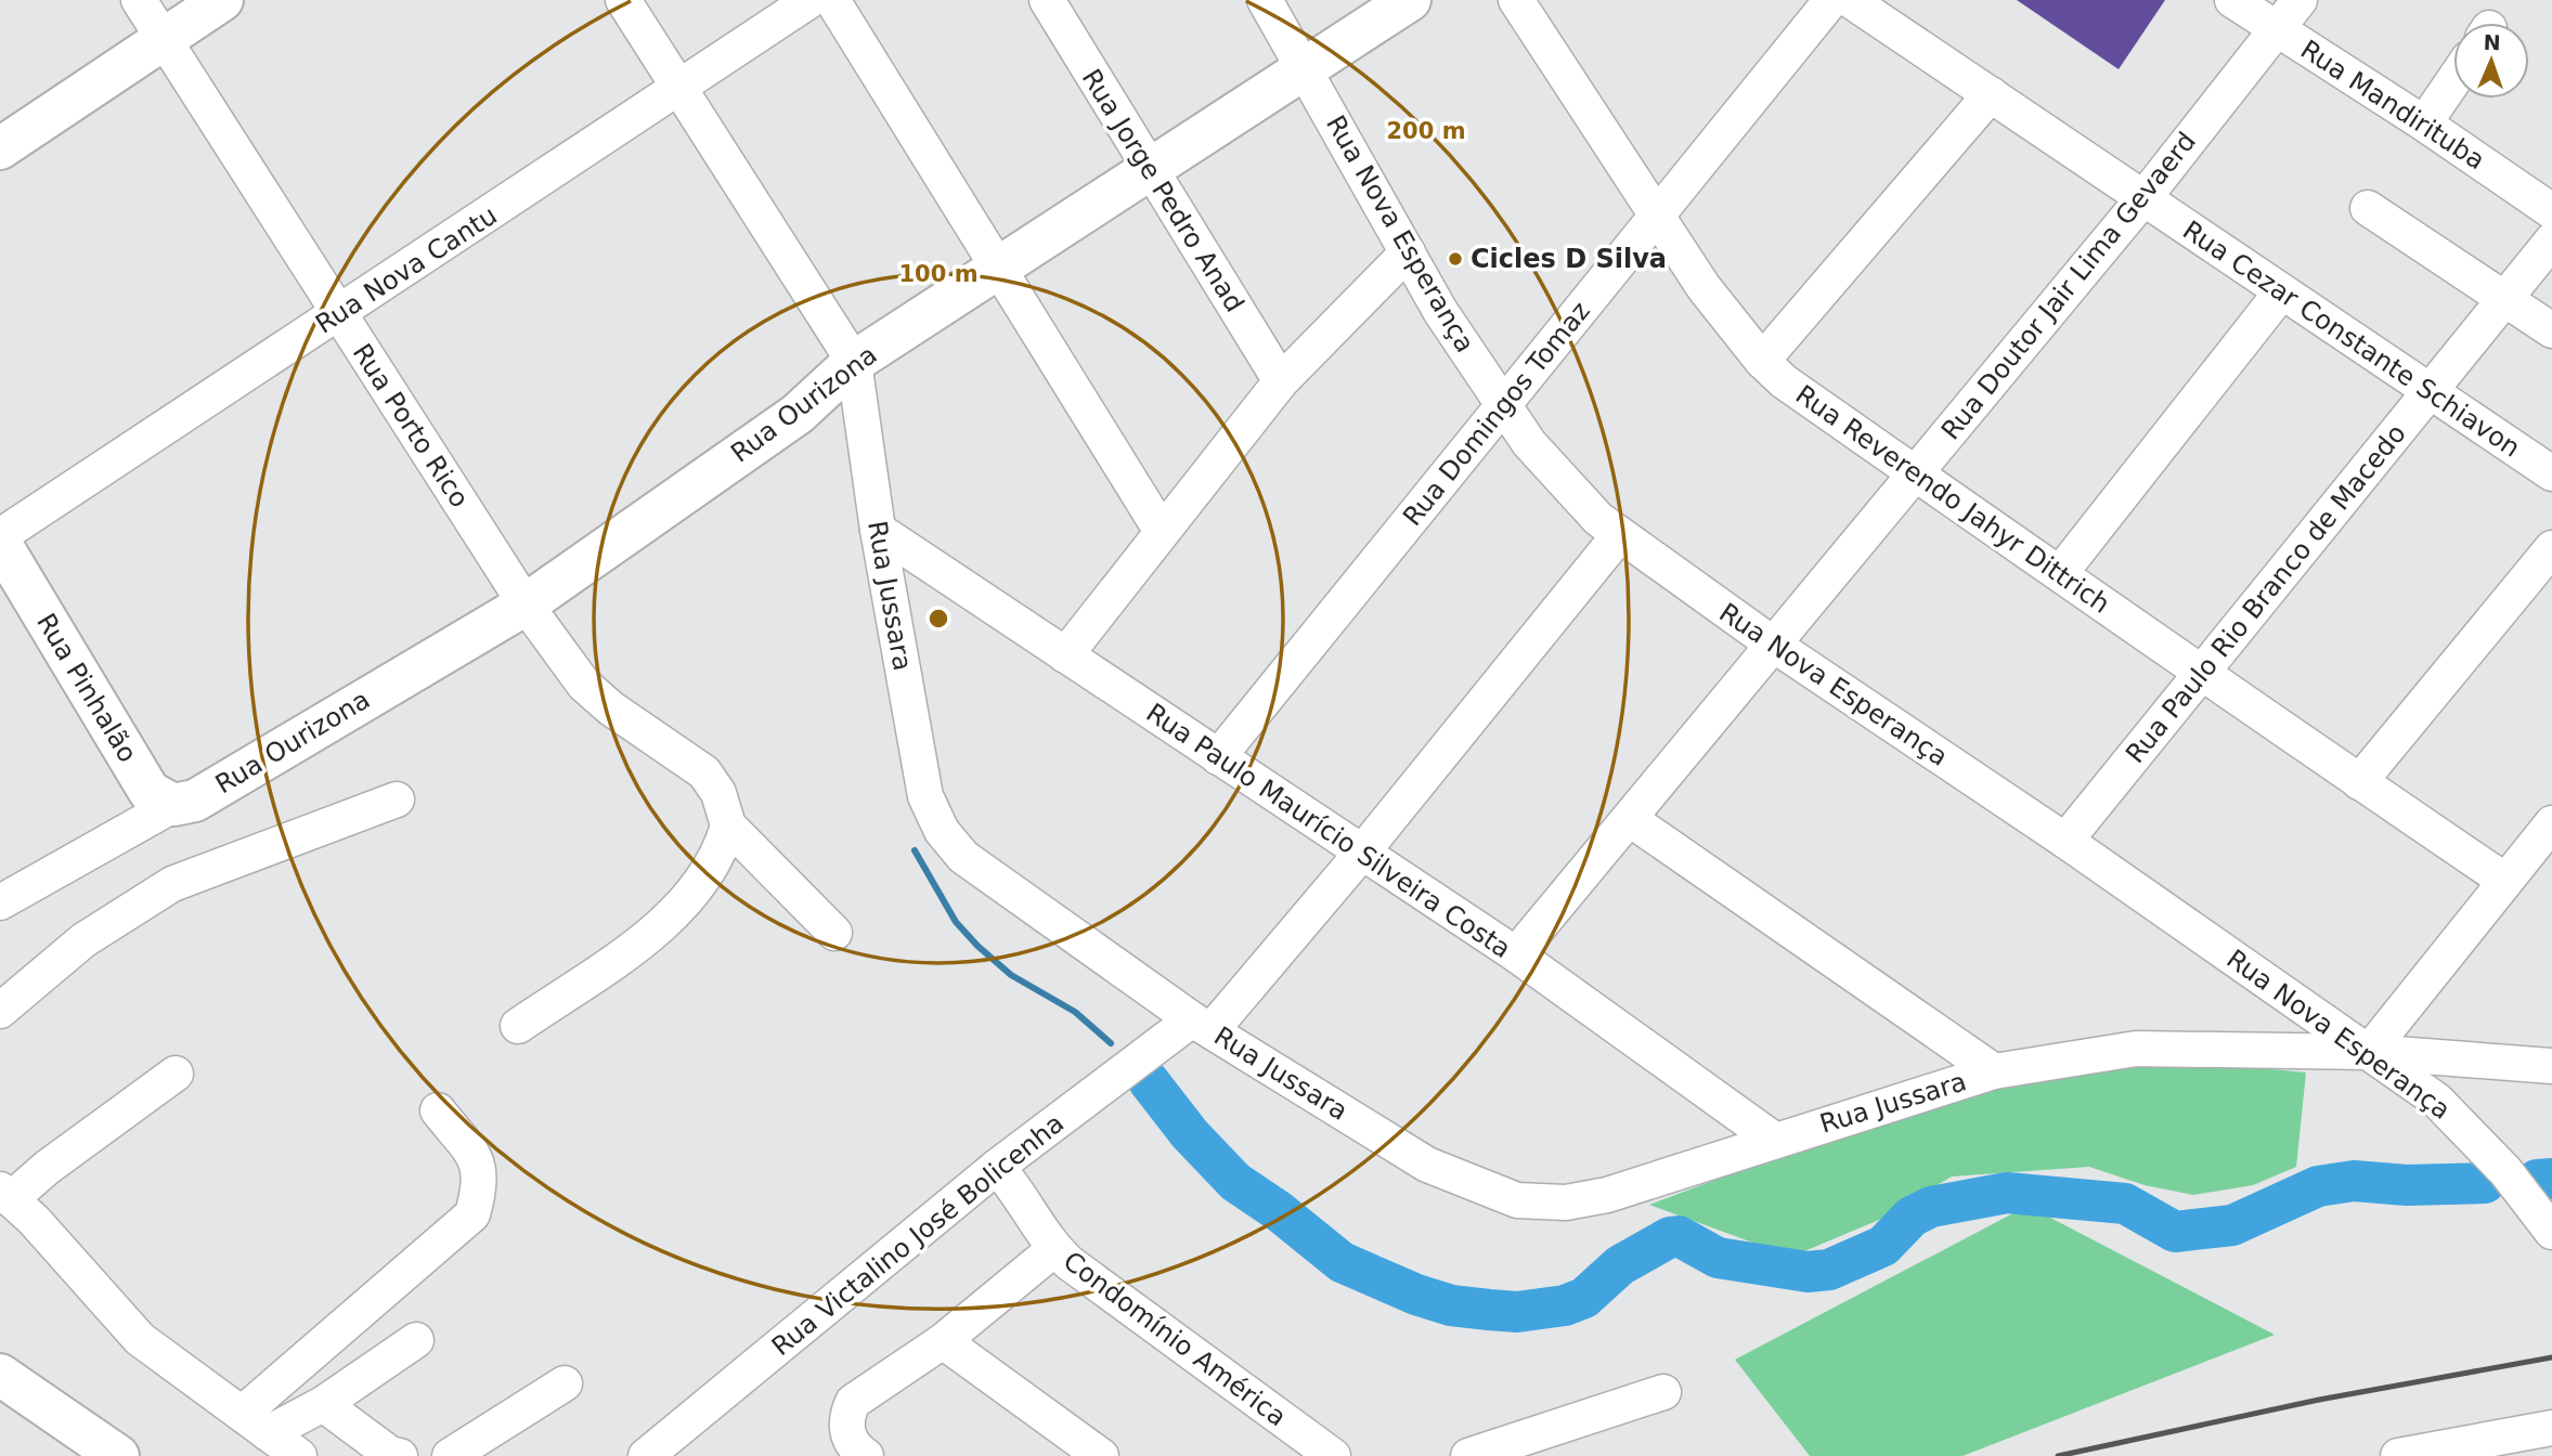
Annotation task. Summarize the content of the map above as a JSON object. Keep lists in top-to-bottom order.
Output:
{
  "streets": {
    "main road": ["Rua Ourizona", "Rua Pinhalão"],
    "street": [
      "Rua Mandirituba",
      "Rua Jorge Pedro Anad",
      "Rua Nova Esperança",
      "Rua Nova Cantu",
      "Rua Doutor Jair Lima Gevaerd",
      "Rua Cezar Constante Schiavon",
      "Rua Domingos Tomaz",
      "Rua Porto Rico",
      "Rua Reverendo Jahyr Dittrich",
      "Rua Paulo Rio Branco de Macedo",
      "Rua Jussara",
      "Rua Paulo Maurício Silveira Costa",
      "Rua Victalino José Bolicenha",
      "Condomínio América"
    ]
  },
  "crossings": [
    ["Rua Mandirituba", "Rua Doutor Jair Lima Gevaerd"],
    ["Rua Jorge Pedro Anad", "Rua Ourizona"],
    ["Rua Nova Esperança", "Rua Doutor Jair Lima Gevaerd"],
    ["Rua Nova Esperança", "Rua Ourizona"],
    ["Rua Nova Esperança", "Rua Domingos Tomaz"],
    ["Rua Nova Esperança", "Rua Paulo Rio Branco de Macedo"],
    ["Rua Nova Esperança", "Rua Jussara"],
    ["Rua Nova Esperança", "Rua Victalino José Bolicenha"],
    ["Rua Nova Cantu", "Rua Porto Rico"],
    ["Rua Nova Cantu", "Rua Jussara"],
    ["Rua Nova Cantu", "Rua Pinhalão"],
    ["Rua Doutor Jair Lima Gevaerd", "Rua Cezar Constante Schiavon"],
    ["Rua Doutor Jair Lima Gevaerd", "Rua Reverendo Jahyr Dittrich"],
    ["Rua Doutor Jair Lima Gevaerd", "Rua Paulo Maurício Silveira Costa"],
    ["Rua Cezar Constante Schiavon", "Rua Paulo Rio Branco de Macedo"],
    ["Rua Ourizona", "Rua Porto Rico"],
    ["Rua Ourizona", "Rua Jussara"],
    ["Rua Ourizona", "Rua Pinhalão"],
    ["Rua Domingos Tomaz", "Rua Reverendo Jahyr Dittrich"],
    ["Rua Domingos Tomaz", "Rua Paulo Maurício Silveira Costa"],
    ["Rua Reverendo Jahyr Dittrich", "Rua Paulo Rio Branco de Macedo"],
    ["Rua Jussara", "Rua Paulo Maurício Silveira Costa"],
    ["Rua Jussara", "Rua Victalino José Bolicenha"],
    ["Rua Paulo Maurício Silveira Costa", "Rua Victalino José Bolicenha"],
    ["Rua Victalino José Bolicenha", "Condomínio América"]
  ],
  "places": ["Cicles D Silva"],
  "north": "top",
  "rings": ["200 m", "100 m"]
}
